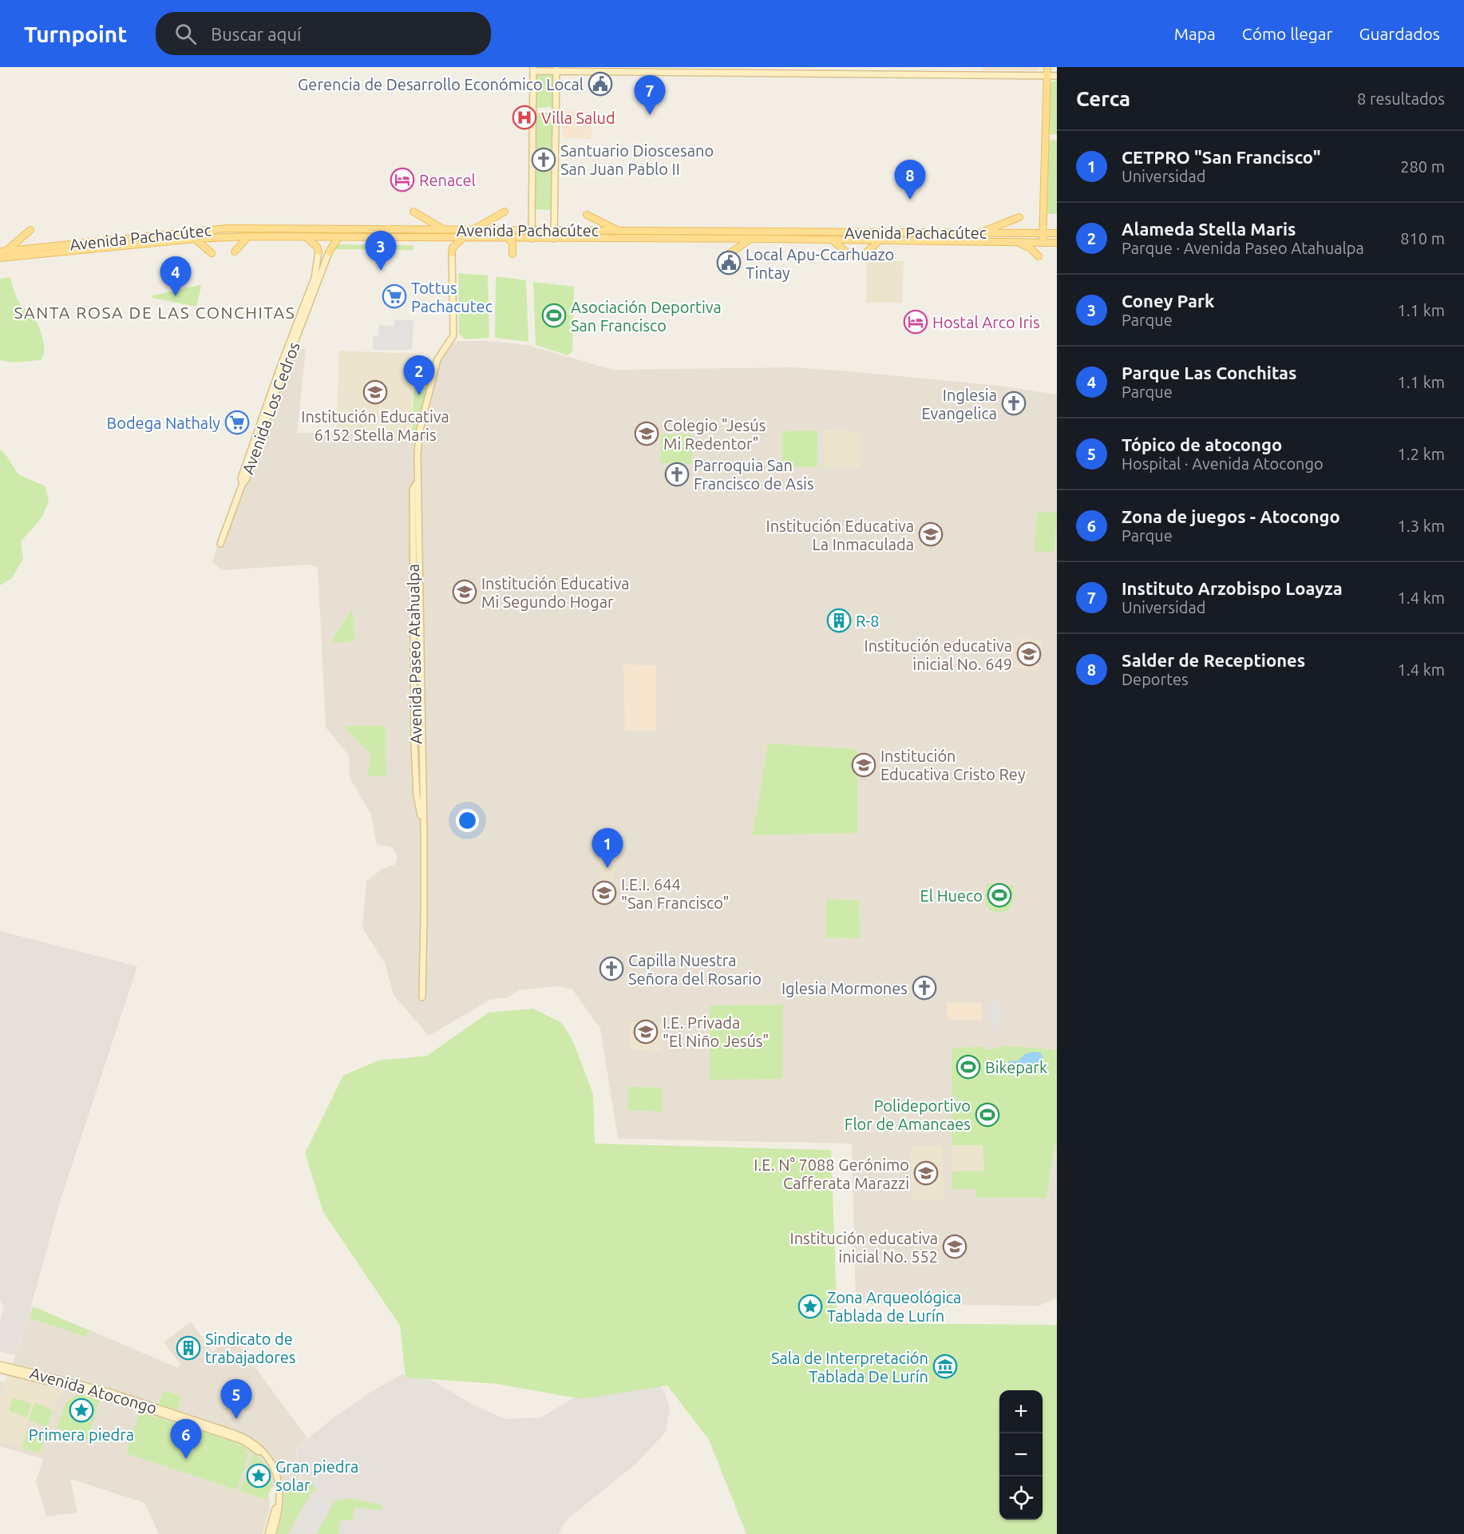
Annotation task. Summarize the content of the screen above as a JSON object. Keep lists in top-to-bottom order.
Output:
{
  "streets": {
    "main road": ["Avenida Pachacútec"],
    "street": ["Avenida Los Cedros", "Avenida Paseo Atahualpa", "Avenida Atocongo"]
  },
  "districts": ["SANTA ROSA DE LAS CONCHITAS"],
  "places": {
    "public building": ["Gerencia de Desarrollo Económico Local", "Local Apu-Ccarhuazo Tintay"],
    "hospital": ["Villa Salud"],
    "church": [
      "Santuario Dioscesano San Juan Pablo II",
      "Inglesia Evangelica",
      "Parroquia San Francisco de Asis",
      "Capilla Nuestra Señora del Rosario",
      "Iglesia Mormones"
    ],
    "hotel": ["Renacel", "Hostal Arco Iris"],
    "supermarket": ["Tottus Pachacutec", "Bodega Nathaly"],
    "sports": [
      "Asociación Deportiva San Francisco",
      "El Hueco",
      "Bikepark",
      "Polideportivo Flor de Amancaes"
    ],
    "school or university": [
      "Institución Educativa 6152 Stella Maris",
      "Colegio \"Jesús Mi Redentor\"",
      "Institución Educativa La Inmaculada",
      "Institución Educativa Mi Segundo Hogar",
      "Institución educativa inicial No. 649",
      "Institución Educativa Cristo Rey",
      "I.E.I. 644 \"San Francisco\"",
      "I.E. Privada \"El Niño Jesús\"",
      "I.E. N° 7088 Gerónimo Cafferata Marazzi",
      "Institución educativa inicial No. 552"
    ],
    "building": ["R-8", "Sindicato de trabajadores"],
    "place": ["Zona Arqueológica Tablada de Lurín", "Primera piedra", "Gran piedra solar"],
    "museum": ["Sala de Interpretación Tablada De Lurín"]
  },
  "page": {
    "header": "Turnpoint",
    "search": "Buscar aquí",
    "nav": ["Mapa", "Cómo llegar", "Guardados"],
    "heading": ["Cerca", "8 resultados"],
    "pins": [
      "7",
      "8",
      "3",
      "4",
      "2",
      "1",
      "5",
      "6"
    ],
    "list": [
      {
        "mark": "1",
        "name": "CETPRO \"San Francisco\"",
        "note": "Universidad",
        "value": "280 m"
      },
      {
        "mark": "2",
        "name": "Alameda Stella Maris",
        "note": "Parque · Avenida Paseo Atahualpa",
        "value": "810 m"
      },
      {
        "mark": "3",
        "name": "Coney Park",
        "note": "Parque",
        "value": "1.1 km"
      },
      {
        "mark": "4",
        "name": "Parque Las Conchitas",
        "note": "Parque",
        "value": "1.1 km"
      },
      {
        "mark": "5",
        "name": "Tópico de atocongo",
        "note": "Hospital · Avenida Atocongo",
        "value": "1.2 km"
      },
      {
        "mark": "6",
        "name": "Zona de juegos - Atocongo",
        "note": "Parque",
        "value": "1.3 km"
      },
      {
        "mark": "7",
        "name": "Instituto Arzobispo Loayza",
        "note": "Universidad",
        "value": "1.4 km"
      },
      {
        "mark": "8",
        "name": "Salder de Receptiones",
        "note": "Deportes",
        "value": "1.4 km"
      }
    ],
    "map_buttons": ["+", "−"]
  }
}
